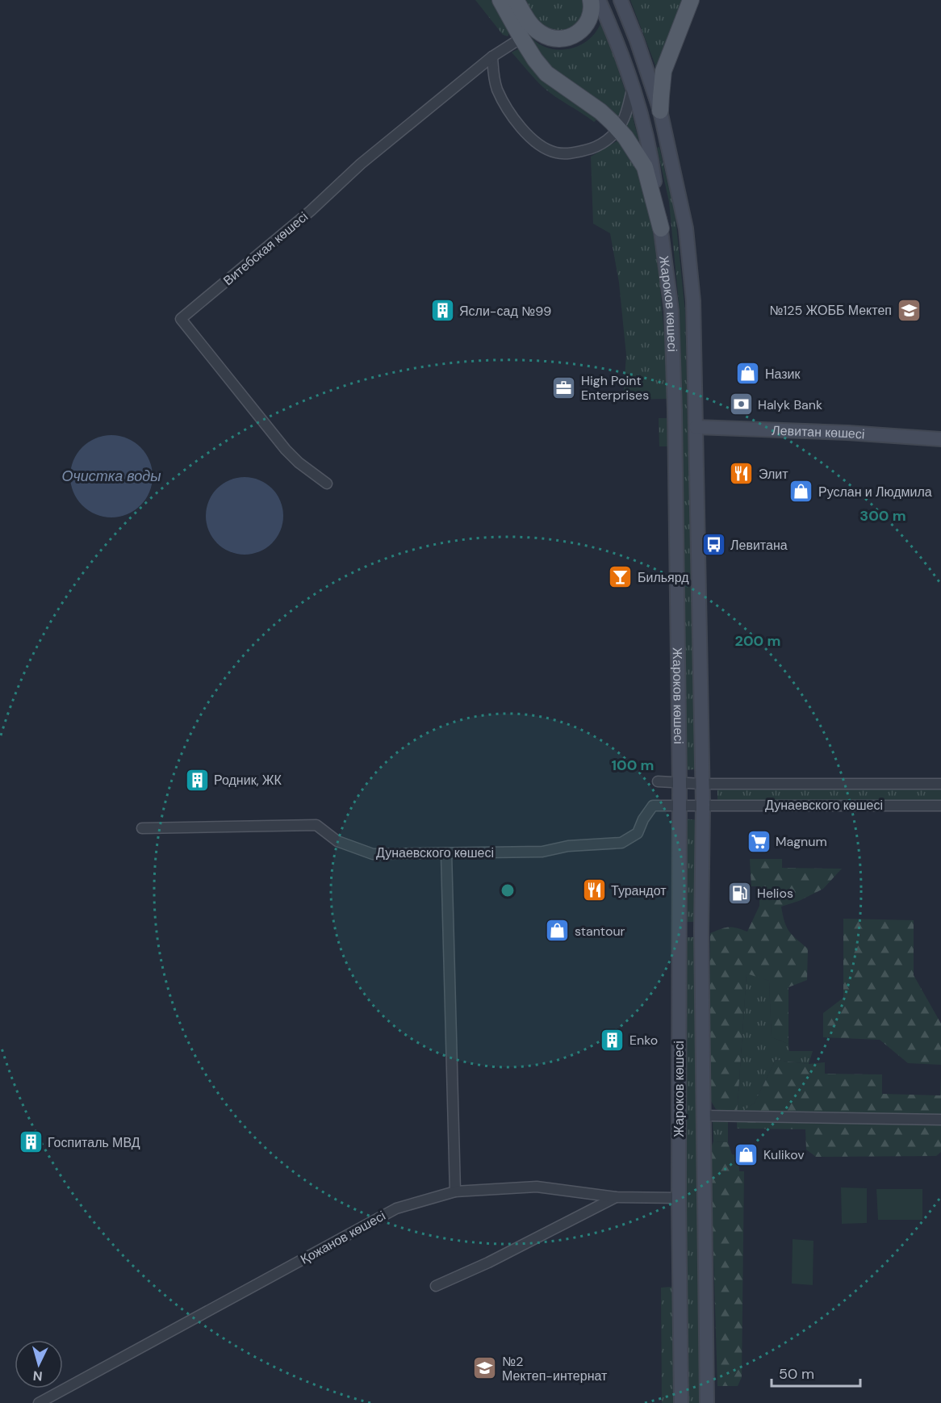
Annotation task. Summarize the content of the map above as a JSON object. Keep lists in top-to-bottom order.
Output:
{
  "streets": {
    "main road": ["Жароков көшесі", "Левитан көшесі"],
    "street": ["Витебская көшесі", "Дунаевского көшесі", "Қожанов көшесі"]
  },
  "crossings": [
    ["Жароков көшесі", "Левитан көшесі"],
    ["Жароков көшесі", "Дунаевского көшесі"],
    ["Жароков көшесі", "Қожанов көшесі"]
  ],
  "water": ["Очистка воды"],
  "places": {
    "school or university": ["№125 ЖОББ Мектеп", "№2 Мектеп-интернат"],
    "building": [
      "Ясли-сад №99",
      "Родник, ЖК",
      "Enko",
      "Госпиталь МВД"
    ],
    "shop": [
      "Назик",
      "Руслан и Людмила",
      "stantour",
      "Kulikov"
    ],
    "office": ["High Point Enterprises"],
    "bank": ["Halyk Bank"],
    "restaurant": ["Элит", "Турандот"],
    "bus stop": ["Левитана"],
    "bar": ["Бильярд"],
    "supermarket": ["Magnum"],
    "fuel station": ["Helios"]
  },
  "scale_bar": "50 m",
  "north": "bottom",
  "rings": ["300 m", "200 m", "100 m"]
}
